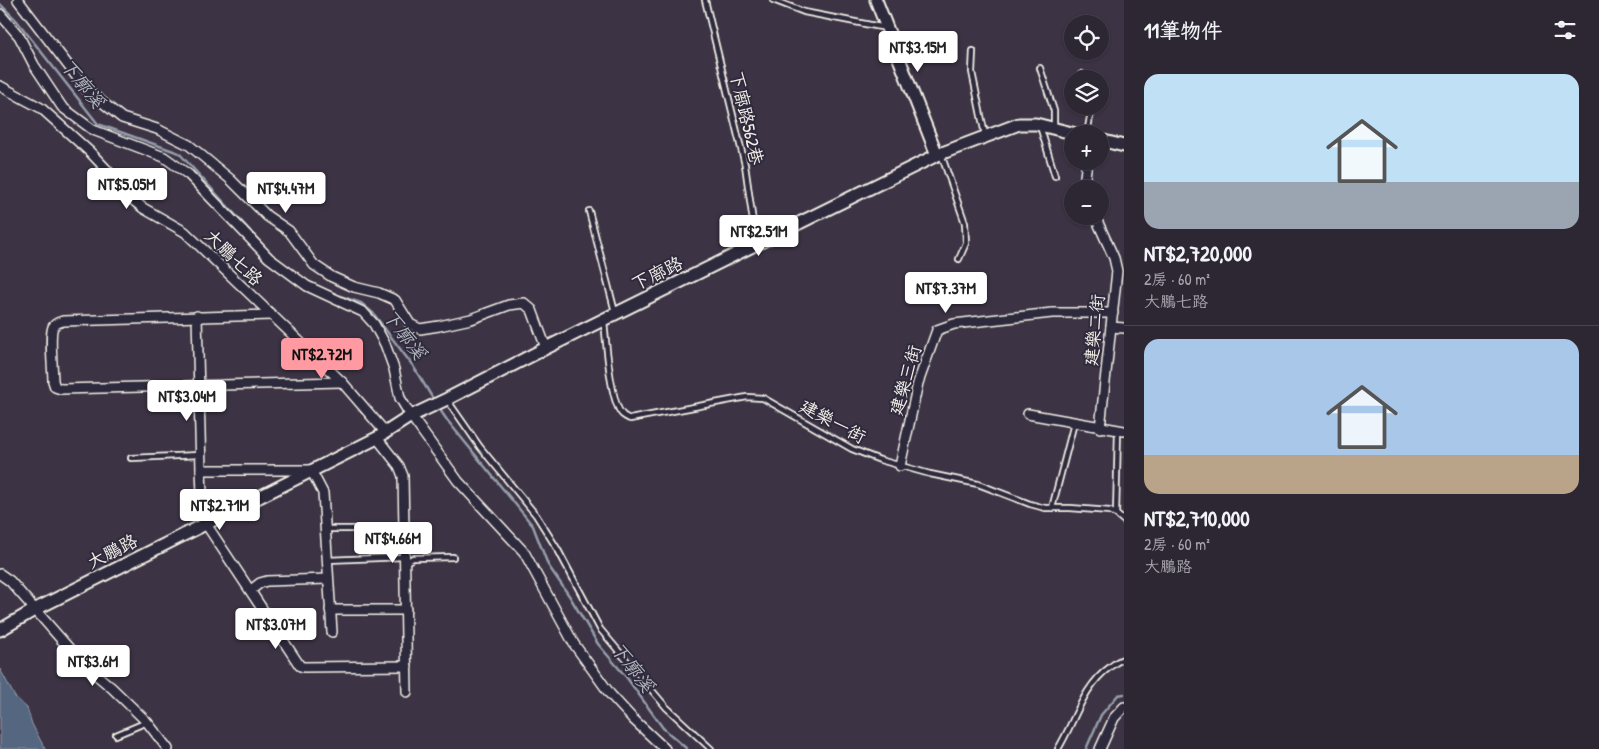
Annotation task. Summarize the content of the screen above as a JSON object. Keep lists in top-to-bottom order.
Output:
{
  "streets": {
    "street": [
      "大鵬七路",
      "下廍路",
      "建樂二街",
      "建樂三街",
      "大鵬路"
    ],
    "lane": ["下廍路562巷", "建樂一街"]
  },
  "crossings": [
    ["下廍路562巷", "下廍路"],
    ["大鵬七路", "大鵬路"],
    ["下廍路", "建樂一街"],
    ["下廍路", "大鵬路"],
    ["建樂二街", "建樂三街"],
    ["建樂三街", "建樂一街"]
  ],
  "water": ["下廓溪"],
  "page": {
    "heading": "11筆物件",
    "map_buttons": ["+", "−"],
    "price": [
      "NT$3.15M",
      "NT$5.05M",
      "NT$4.47M",
      "NT$2.51M",
      "NT$7.37M",
      "NT$2.72M",
      "NT$3.04M",
      "NT$2.71M",
      "NT$4.66M",
      "NT$3.07M",
      "NT$3.6M"
    ],
    "list": [
      {
        "name": "NT$2,720,000",
        "note": "2房 · 60 m² · 大鵬七路"
      },
      {
        "name": "NT$2,710,000",
        "note": "2房 · 60 m² · 大鵬路"
      }
    ]
  }
}
